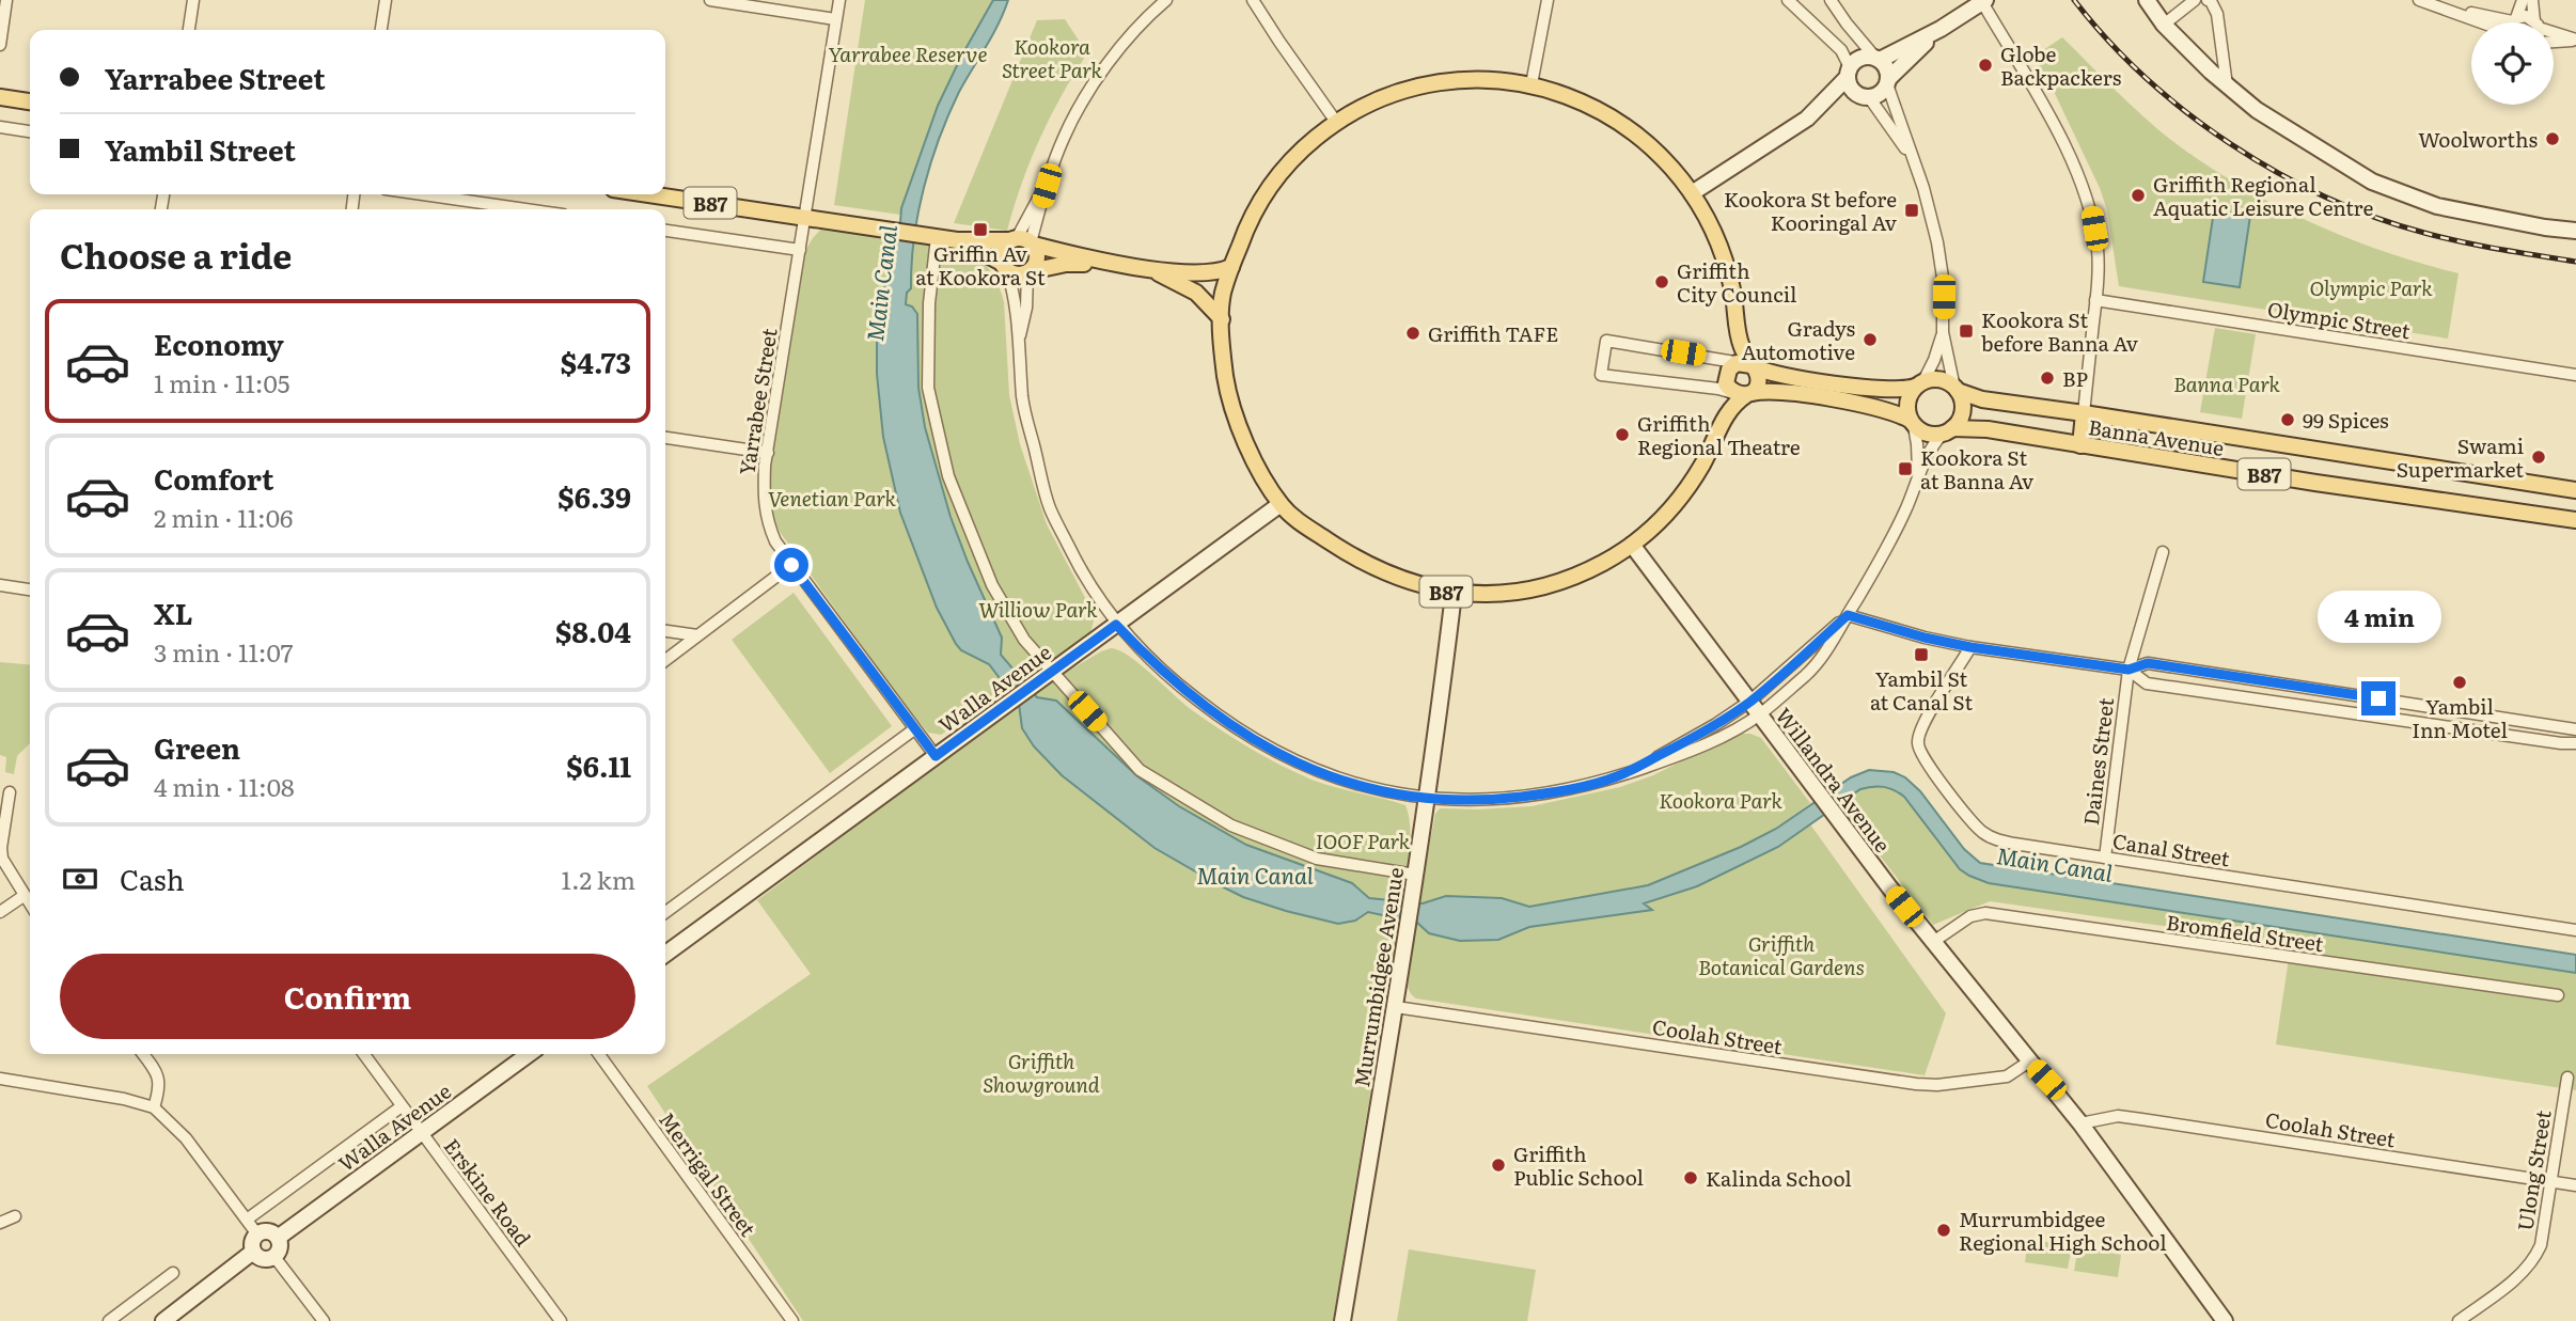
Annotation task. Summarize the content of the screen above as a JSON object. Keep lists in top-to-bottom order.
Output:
{
  "streets": {
    "main road": ["B87", "Banna Avenue"],
    "street": [
      "Olympic Street",
      "Yarrabee Street",
      "Walla Avenue",
      "Daines Street",
      "Willandra Avenue",
      "Canal Street",
      "Bromfield Street",
      "Murrumbidgee Avenue",
      "Coolah Street",
      "Ulong Street",
      "Merrigal Street",
      "Erskine Road"
    ]
  },
  "crossings": [
    ["B87", "Yarrabee Street"],
    ["B87", "Banna Avenue"],
    ["B87", "Walla Avenue"],
    ["B87", "Willandra Avenue"],
    ["B87", "Murrumbidgee Avenue"],
    ["Yarrabee Street", "Walla Avenue"],
    ["Walla Avenue", "Erskine Road"],
    ["Daines Street", "Canal Street"],
    ["Willandra Avenue", "Bromfield Street"],
    ["Willandra Avenue", "Coolah Street"],
    ["Murrumbidgee Avenue", "Coolah Street"],
    ["Coolah Street", "Ulong Street"]
  ],
  "water": ["Main Canal"],
  "parks": [
    "Kookora Street Park",
    "Yarrabee Reserve",
    "Olympic Park",
    "Banna Park",
    "Venetian Park",
    "Williow Park",
    "Kookora Park",
    "IOOF Park",
    "Griffith Botanical Gardens",
    "Griffith Showground"
  ],
  "places": {
    "other": [
      "Globe Backpackers",
      "Woolworths",
      "Griffith Regional Aquatic Leisure Centre",
      "Griffith City Council",
      "Griffith TAFE",
      "Gradys Automotive",
      "BP",
      "99 Spices",
      "Griffith Regional Theatre",
      "Swami Supermarket",
      "Yambil Inn Motel",
      "Griffith Public School",
      "Kalinda School",
      "Murrumbidgee Regional High School"
    ],
    "transit": [
      "Kookora St before Kooringal Av",
      "Griffin Av at Kookora St",
      "Kookora St before Banna Av",
      "Kookora St at Banna Av",
      "Yambil St at Canal St"
    ]
  },
  "page": {
    "banner": ["Yarrabee Street", "Yambil Street"],
    "heading": "Choose a ride",
    "list": [
      {
        "name": "Economy",
        "note": "1 min · 11:05",
        "value": "$4.73"
      },
      {
        "name": "Comfort",
        "note": "2 min · 11:06",
        "value": "$6.39"
      },
      {
        "name": "XL",
        "note": "3 min · 11:07",
        "value": "$8.04"
      },
      {
        "name": "Green",
        "note": "4 min · 11:08",
        "value": "$6.11"
      }
    ],
    "bubble": "4 min",
    "pay": ["Cash", "1.2 km"],
    "buttons": "Confirm"
  }
}
